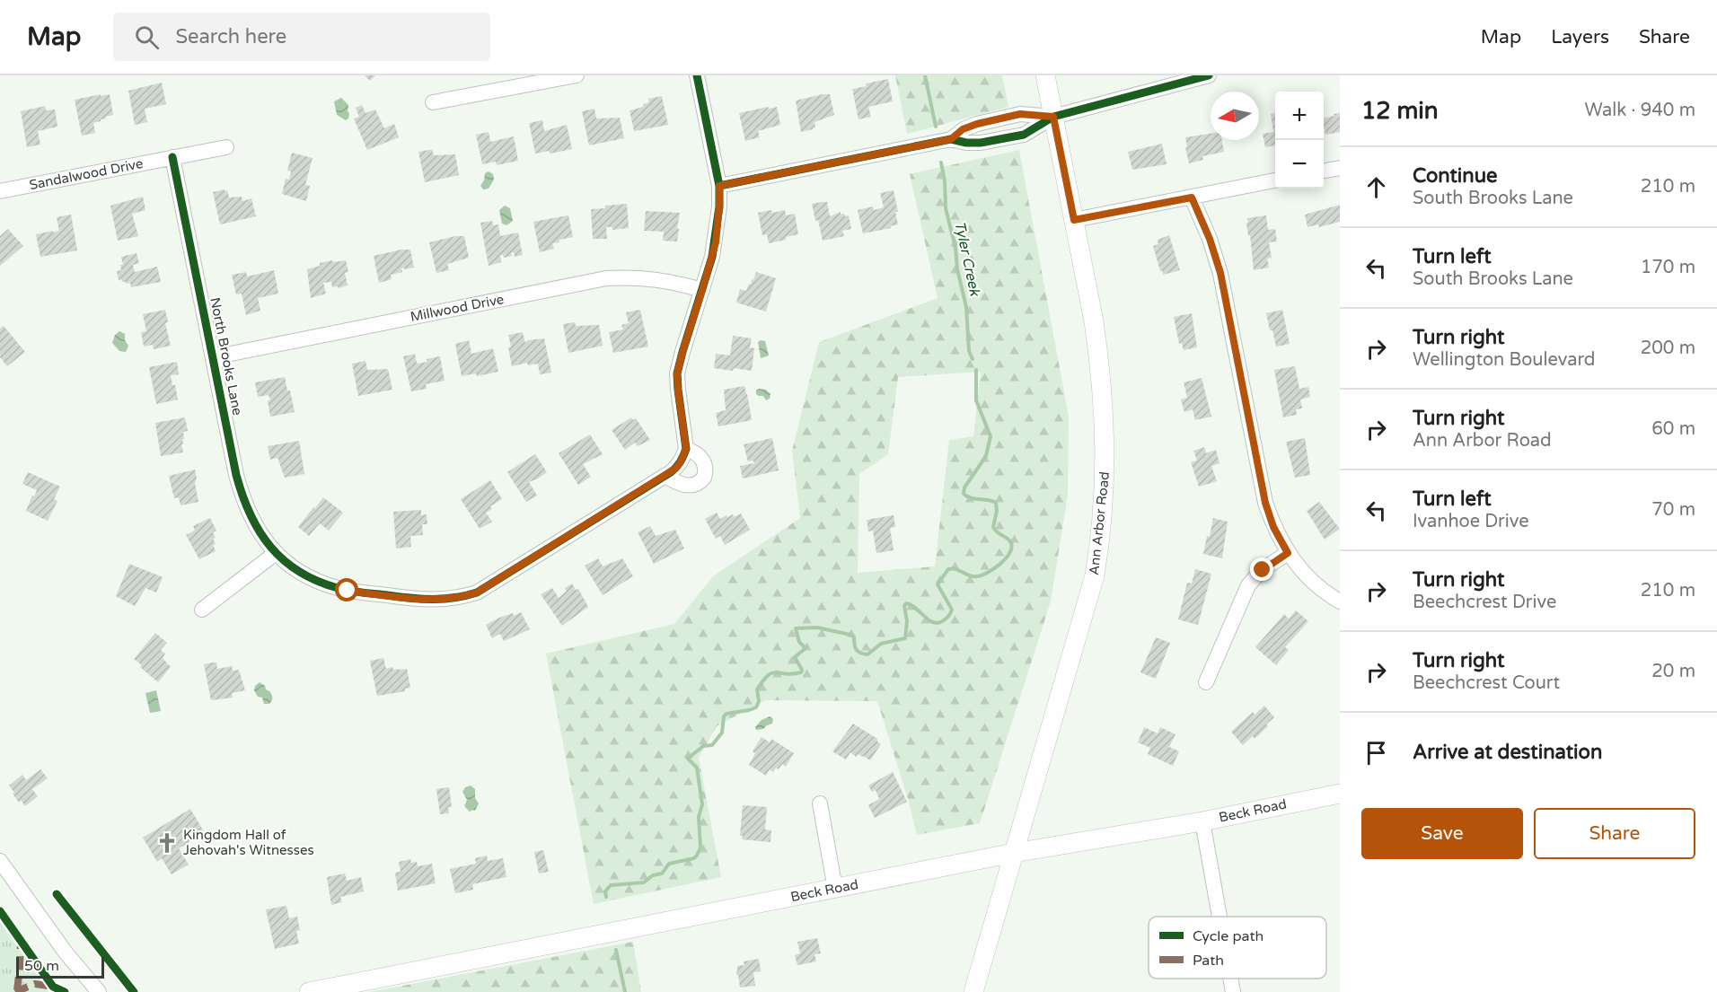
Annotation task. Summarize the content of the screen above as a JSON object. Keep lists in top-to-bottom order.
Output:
{
  "streets": {
    "main road": ["Ann Arbor Road", "Beck Road"],
    "street": ["Sandalwood Drive", "Millwood Drive", "North Brooks Lane"]
  },
  "crossings": [
    ["Sandalwood Drive", "North Brooks Lane"],
    ["Millwood Drive", "North Brooks Lane"],
    ["Ann Arbor Road", "Beck Road"]
  ],
  "water": ["Tyler Creek"],
  "places": {
    "church": ["Kingdom Hall of Jehovah's Witnesses"]
  },
  "legend": ["Cycle path", "Path"],
  "scale_bar": "50 m",
  "north": "left",
  "page": {
    "header": "Map",
    "search": "Search here",
    "nav": ["Map", "Layers", "Share"],
    "heading": ["12 min", "Walk · 940 m"],
    "map_buttons": ["+", "−"],
    "list": [
      ["Continue", "South Brooks Lane", "210 m"],
      ["Turn left", "South Brooks Lane", "170 m"],
      ["Turn right", "Wellington Boulevard", "200 m"],
      ["Turn right", "Ann Arbor Road", "60 m"],
      ["Turn left", "Ivanhoe Drive", "70 m"],
      ["Turn right", "Beechcrest Drive", "210 m"],
      ["Turn right", "Beechcrest Court", "20 m"],
      "Arrive at destination"
    ],
    "buttons": ["Save", "Share"],
    "scale": "50 m"
  }
}
